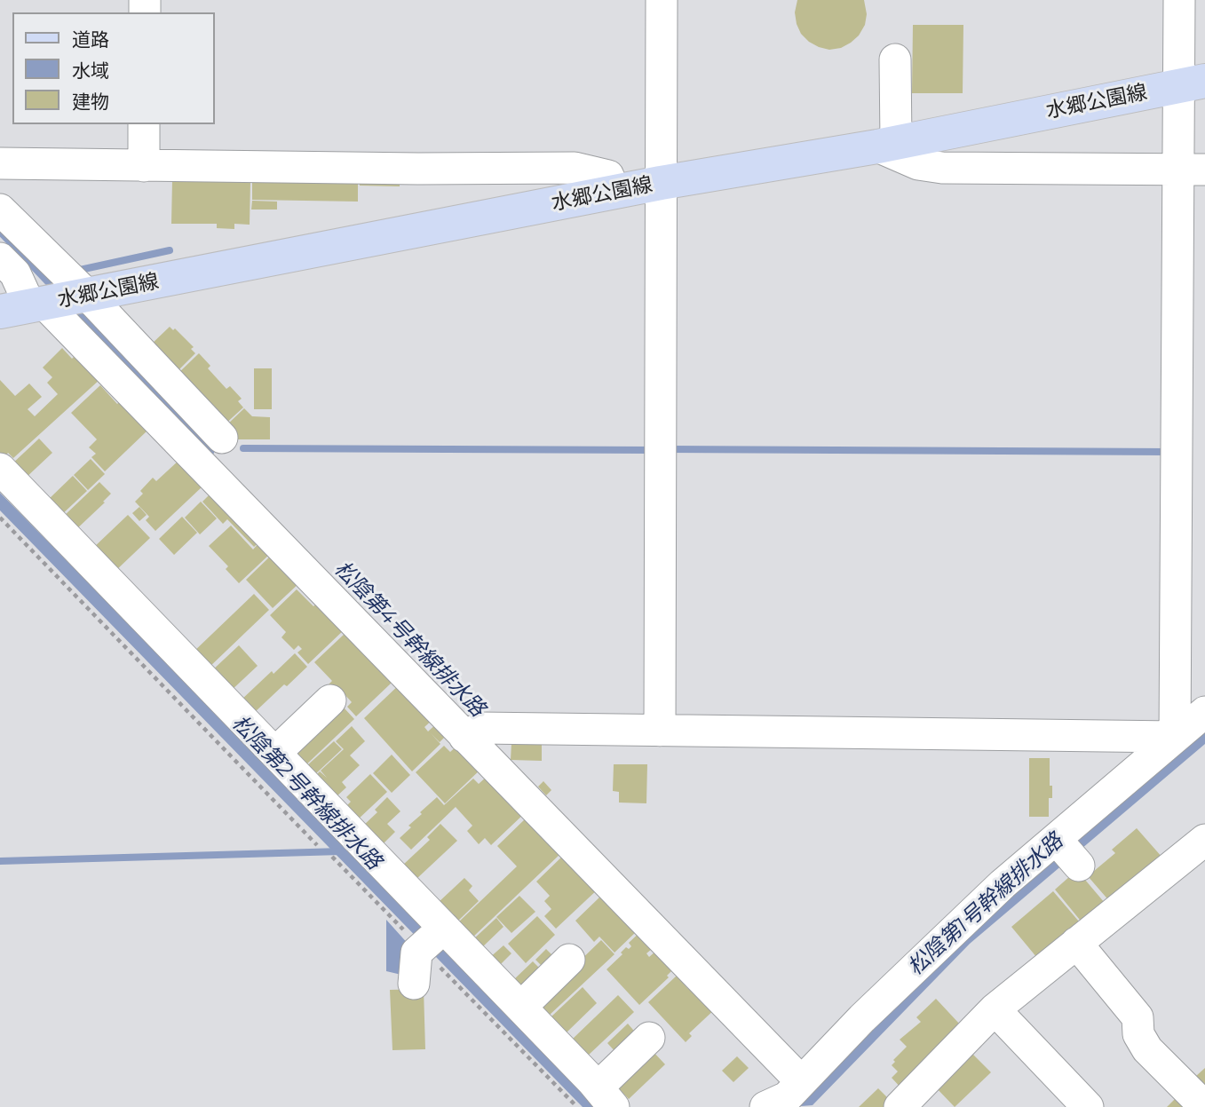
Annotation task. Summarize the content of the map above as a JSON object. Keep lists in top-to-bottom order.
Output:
{
  "streets": {
    "main road": ["水郷公園線"]
  },
  "water": ["松陰第4号幹線排水路", "松陰第2号幹線排水路", "松陰第1号幹線排水路"],
  "legend": ["道路", "水域", "建物"]
}
